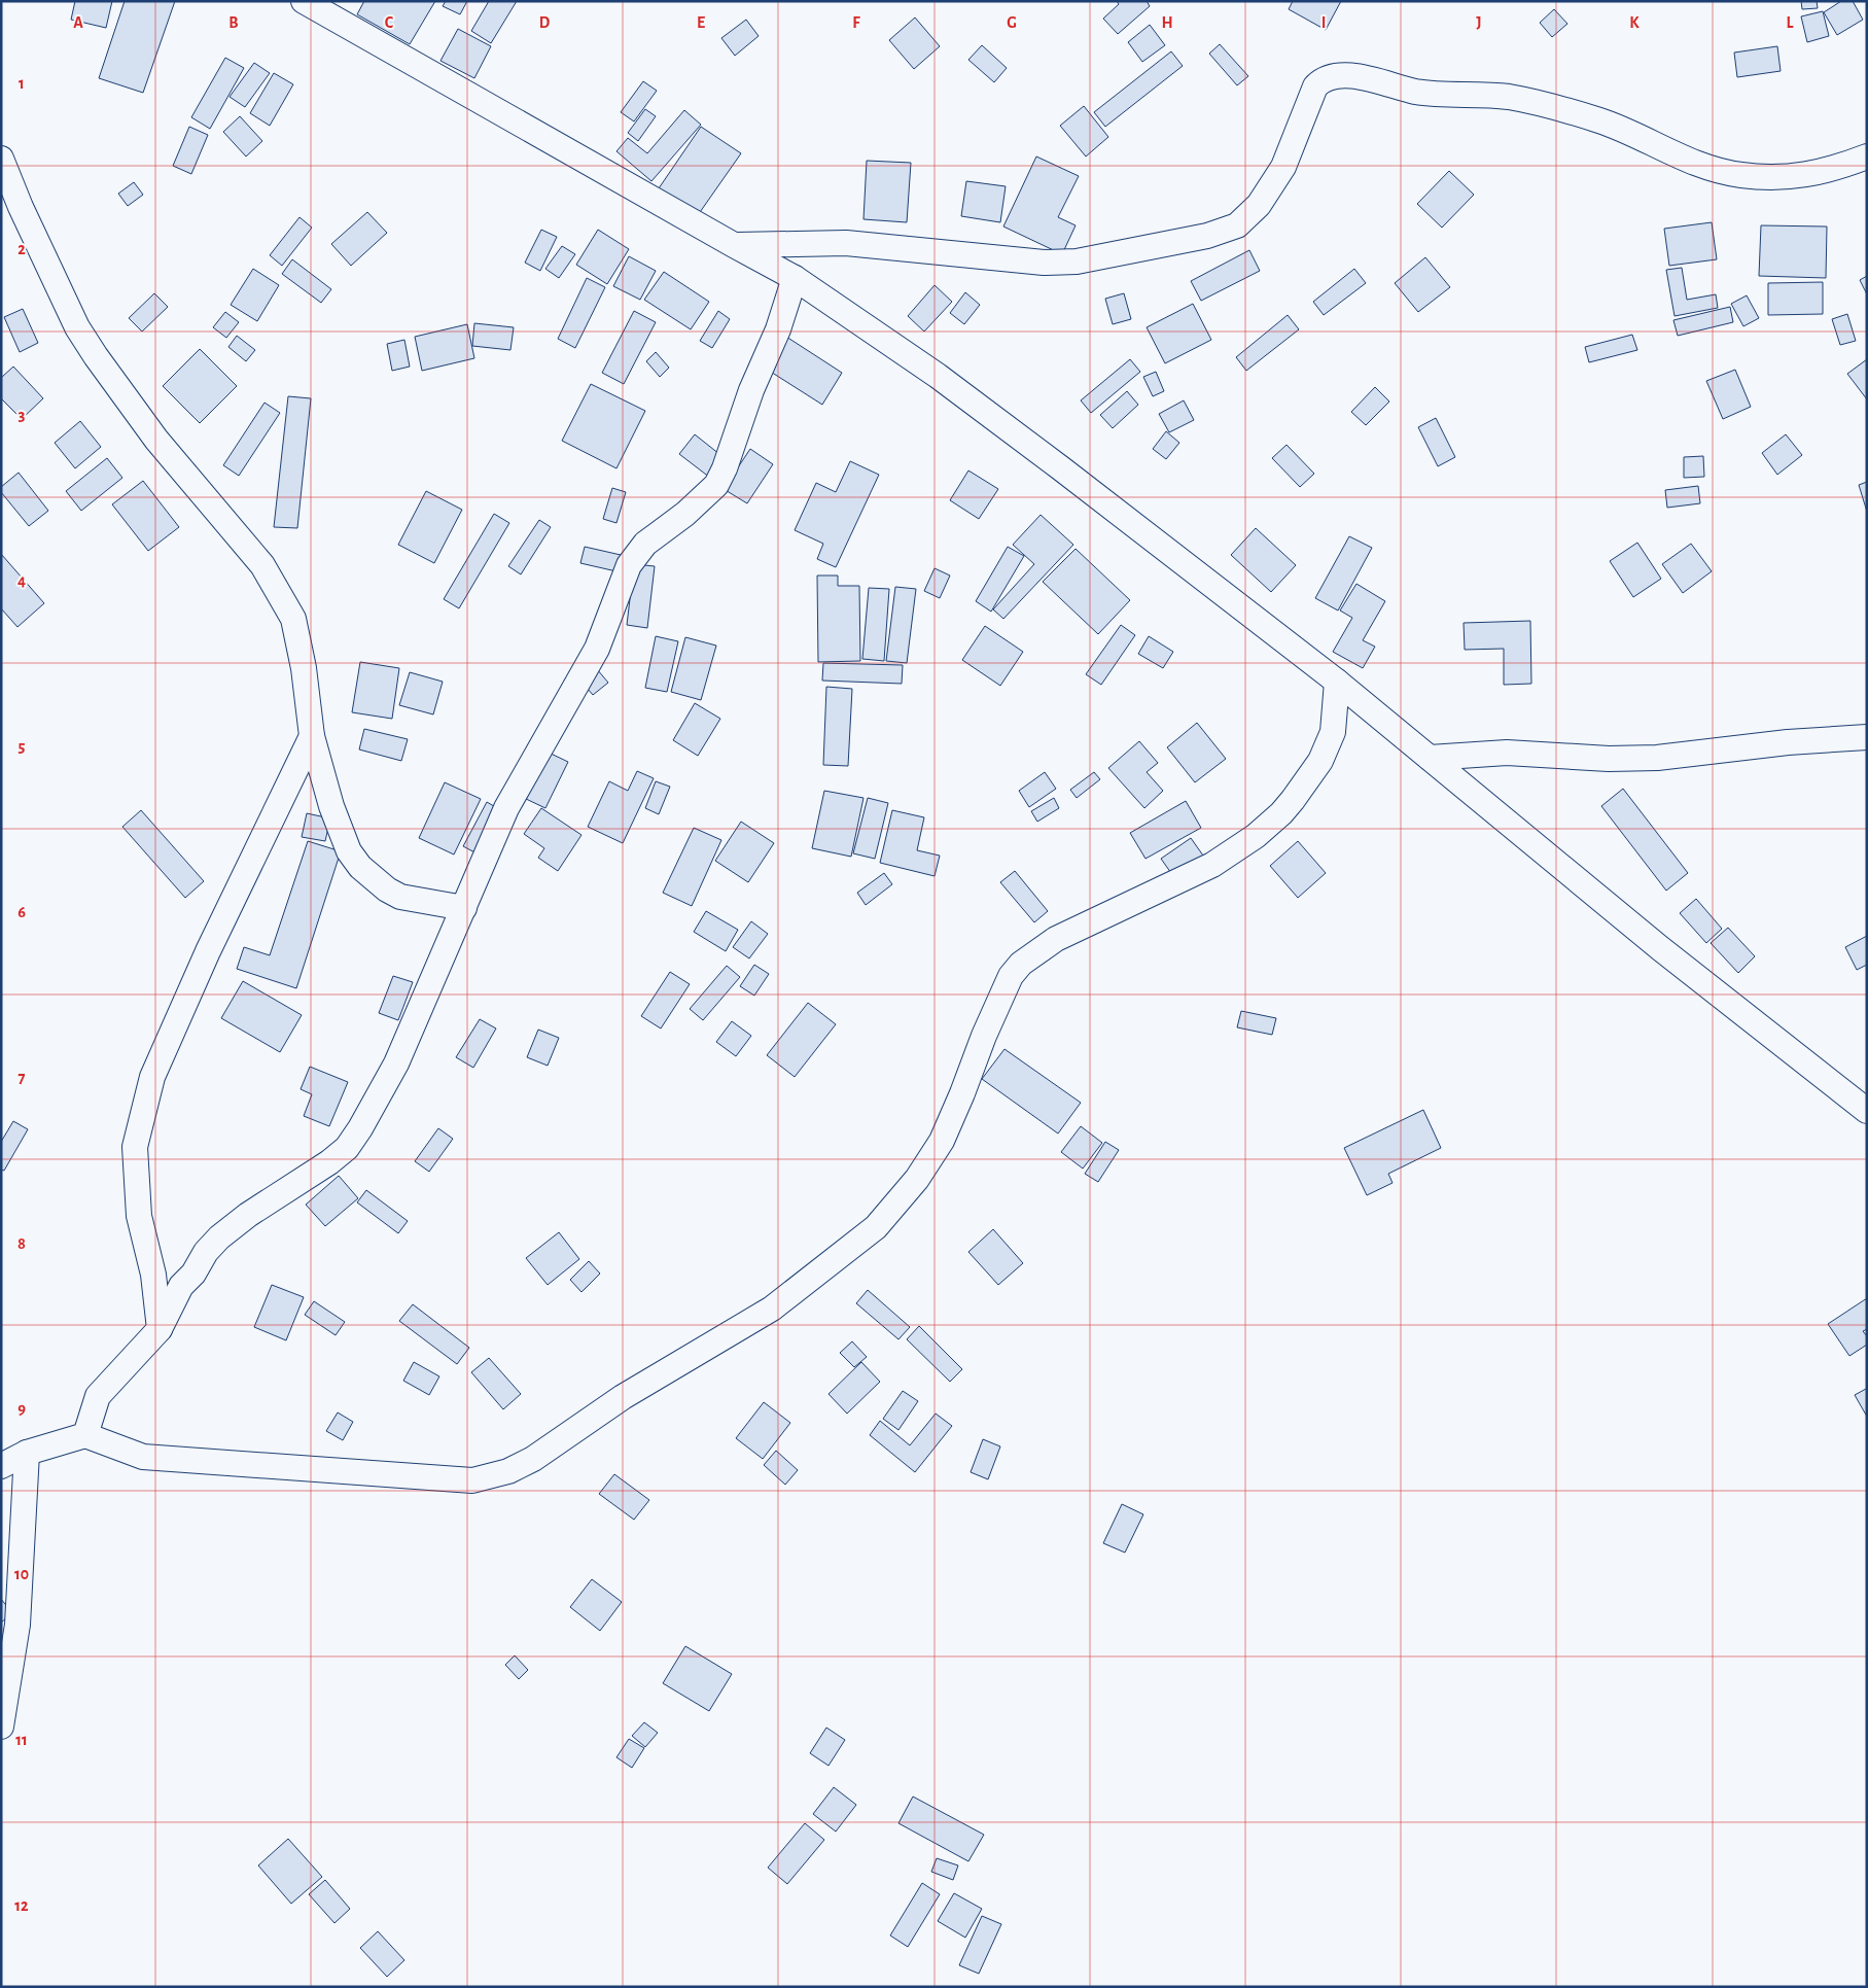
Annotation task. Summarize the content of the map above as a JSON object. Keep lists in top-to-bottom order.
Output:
{
  "grid": {
    "columns": [
      "A",
      "B",
      "C",
      "D",
      "E",
      "F",
      "G",
      "H",
      "I",
      "J",
      "K",
      "L"
    ],
    "rows": [
      "1",
      "2",
      "3",
      "4",
      "5",
      "6",
      "7",
      "8",
      "9",
      "10",
      "11",
      "12"
    ]
  }
}
